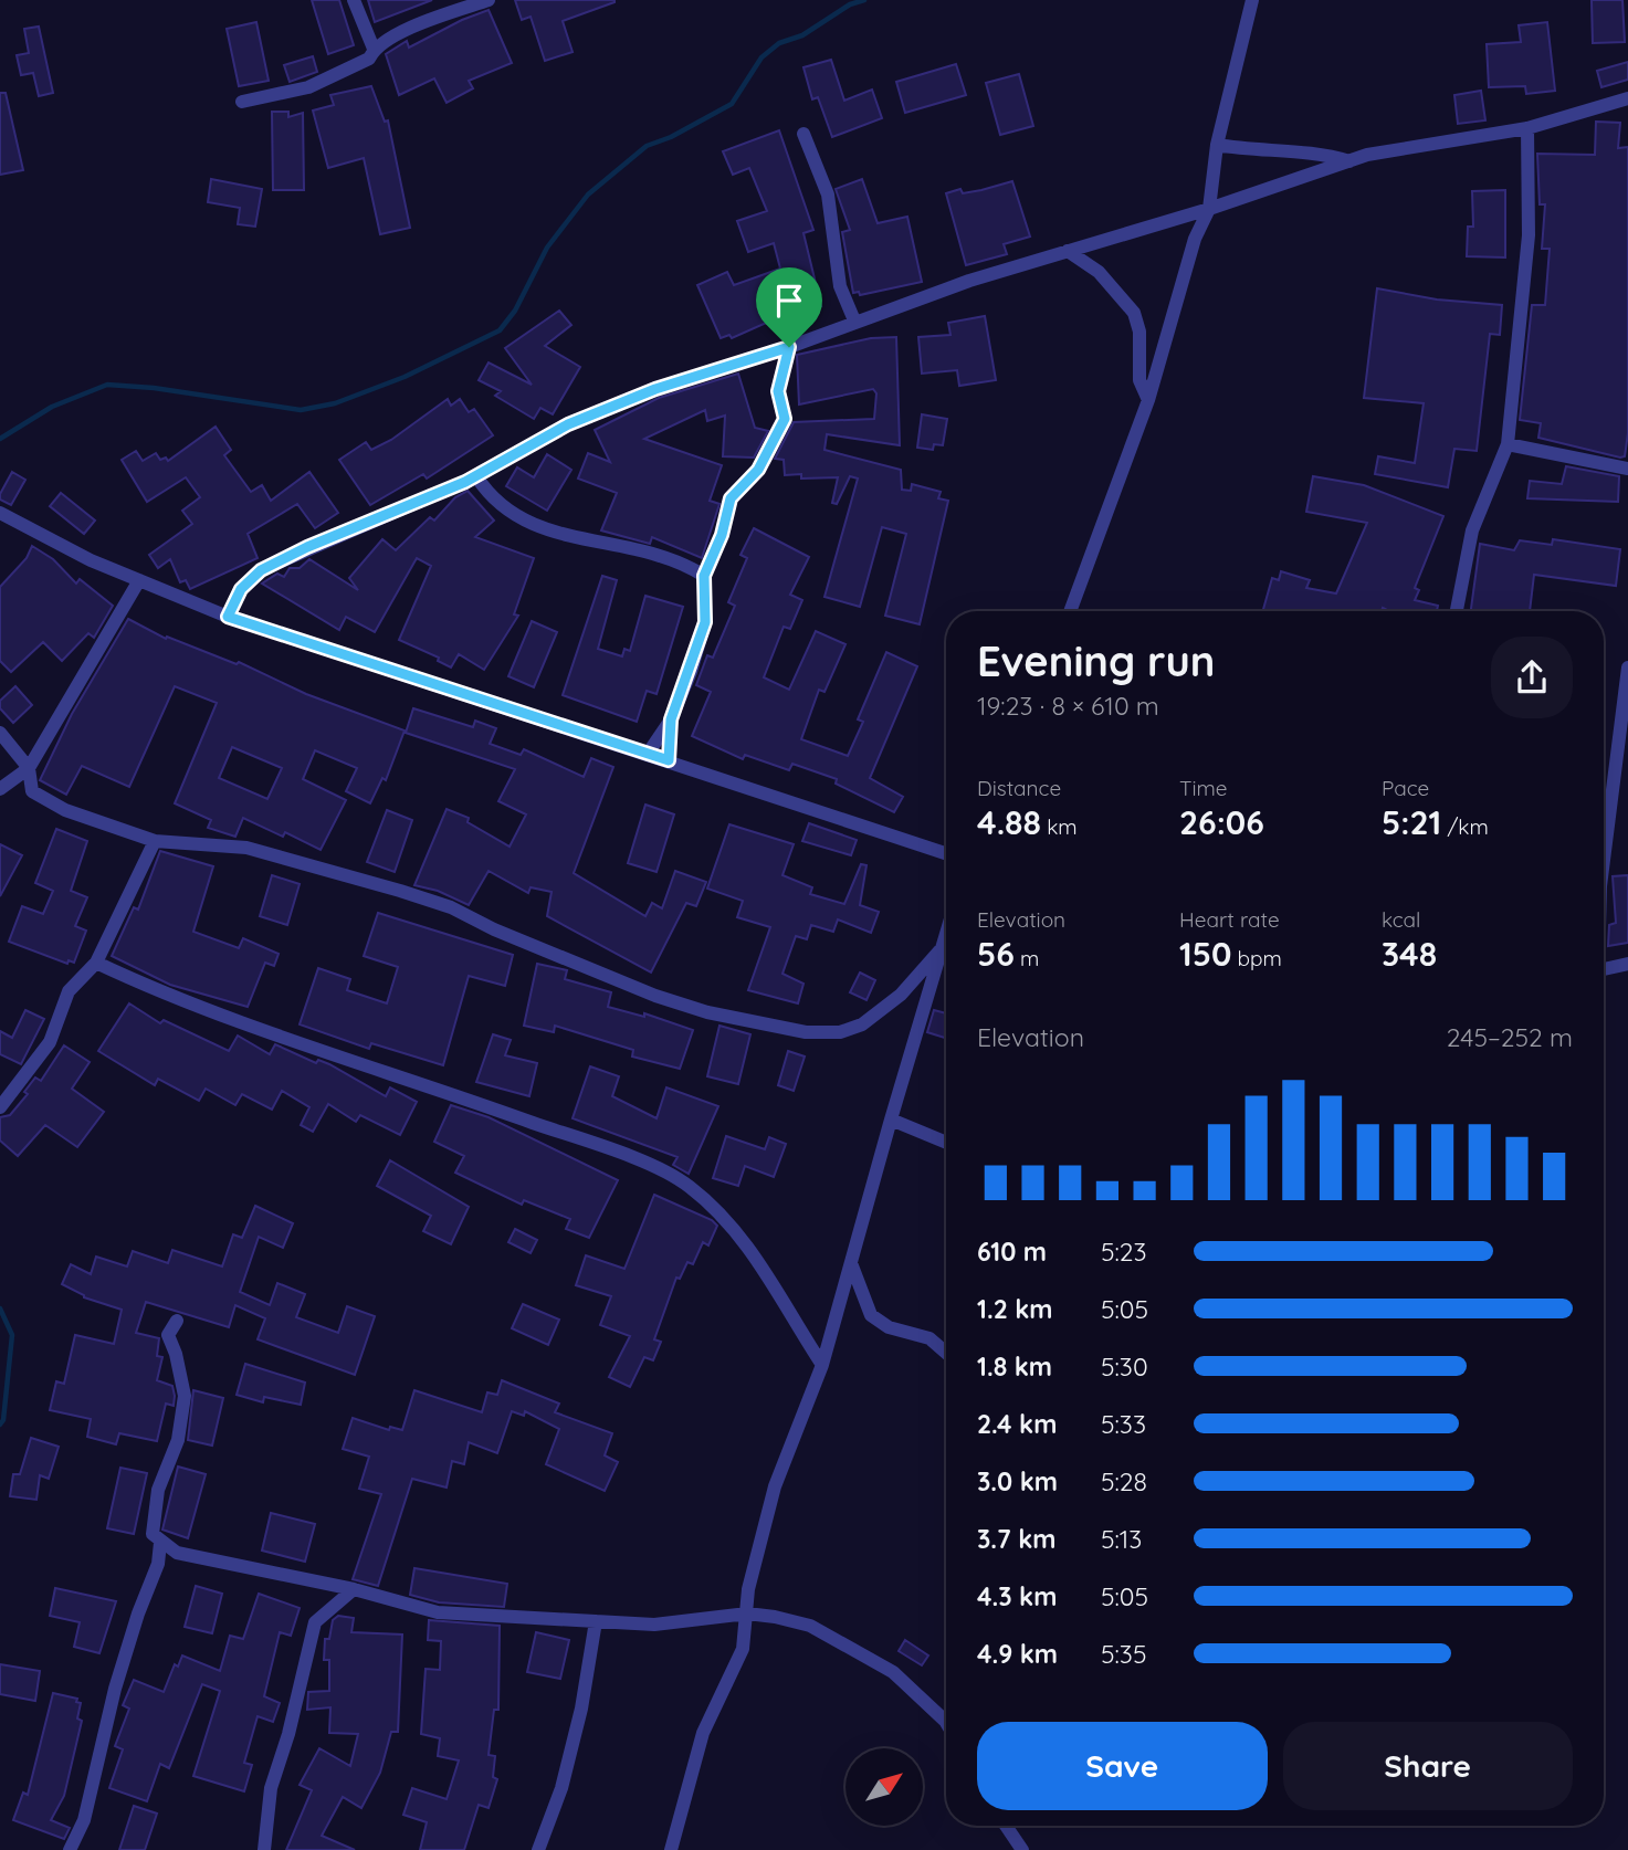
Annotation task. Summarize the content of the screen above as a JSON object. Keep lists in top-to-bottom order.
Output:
{
  "north": "top right",
  "page": {
    "heading": ["Evening run", "19:23 · 8 × 610 m"],
    "stats": [
      ["Distance", "4.88 km"],
      ["Time", "26:06"],
      ["Pace", "5:21 /km"],
      ["Elevation", "56 m"],
      ["Heart rate", "150 bpm"],
      ["kcal", "348"]
    ],
    "chart": ["Elevation", "245–252 m"],
    "list": [
      {
        "name": "610 m",
        "note": "5:23"
      },
      {
        "name": "1.2 km",
        "note": "5:05"
      },
      {
        "name": "1.8 km",
        "note": "5:30"
      },
      {
        "name": "2.4 km",
        "note": "5:33"
      },
      {
        "name": "3.0 km",
        "note": "5:28"
      },
      {
        "name": "3.7 km",
        "note": "5:13"
      },
      {
        "name": "4.3 km",
        "note": "5:05"
      },
      {
        "name": "4.9 km",
        "note": "5:35"
      }
    ],
    "buttons": ["Save", "Share"]
  }
}
